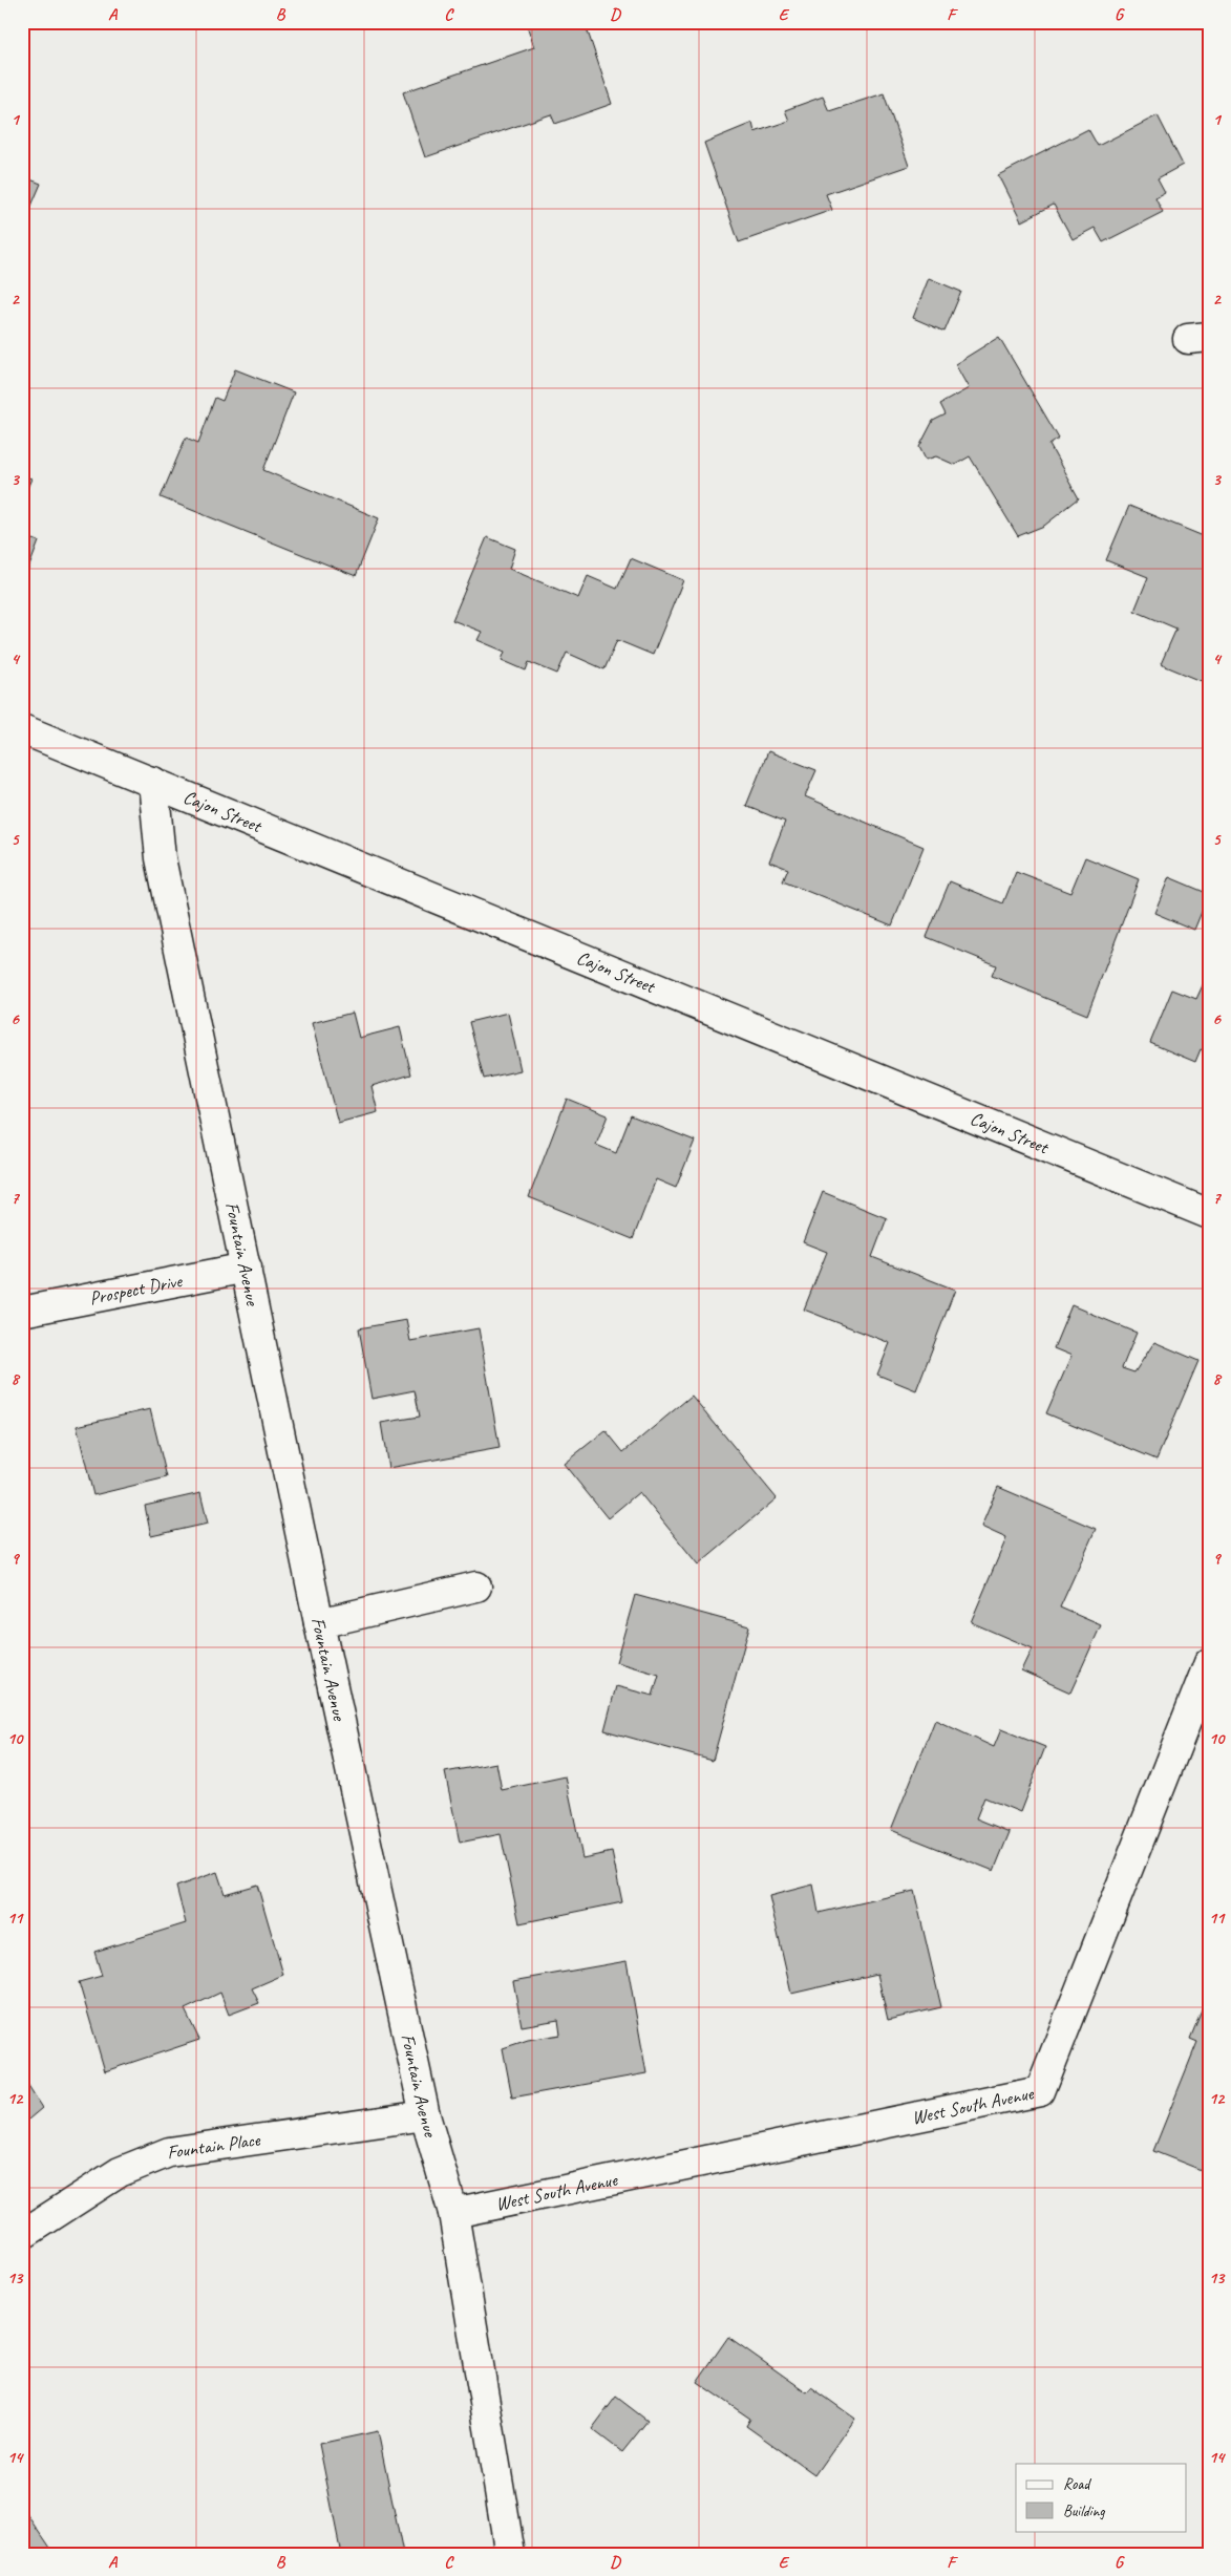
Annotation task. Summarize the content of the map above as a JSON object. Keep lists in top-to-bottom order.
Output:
{
  "streets": {
    "street": [
      "Cajon Street",
      "Fountain Avenue",
      "Prospect Drive",
      "West South Avenue",
      "Fountain Place"
    ]
  },
  "crossings": [
    ["Cajon Street", "Fountain Avenue"],
    ["Fountain Avenue", "Prospect Drive"],
    ["Fountain Avenue", "West South Avenue"],
    ["Fountain Avenue", "Fountain Place"]
  ],
  "legend": ["Road", "Building"],
  "grid": {
    "columns": [
      "A",
      "B",
      "C",
      "D",
      "E",
      "F",
      "G"
    ],
    "rows": [
      "1",
      "2",
      "3",
      "4",
      "5",
      "6",
      "7",
      "8",
      "9",
      "10",
      "11",
      "12",
      "13",
      "14"
    ]
  }
}
